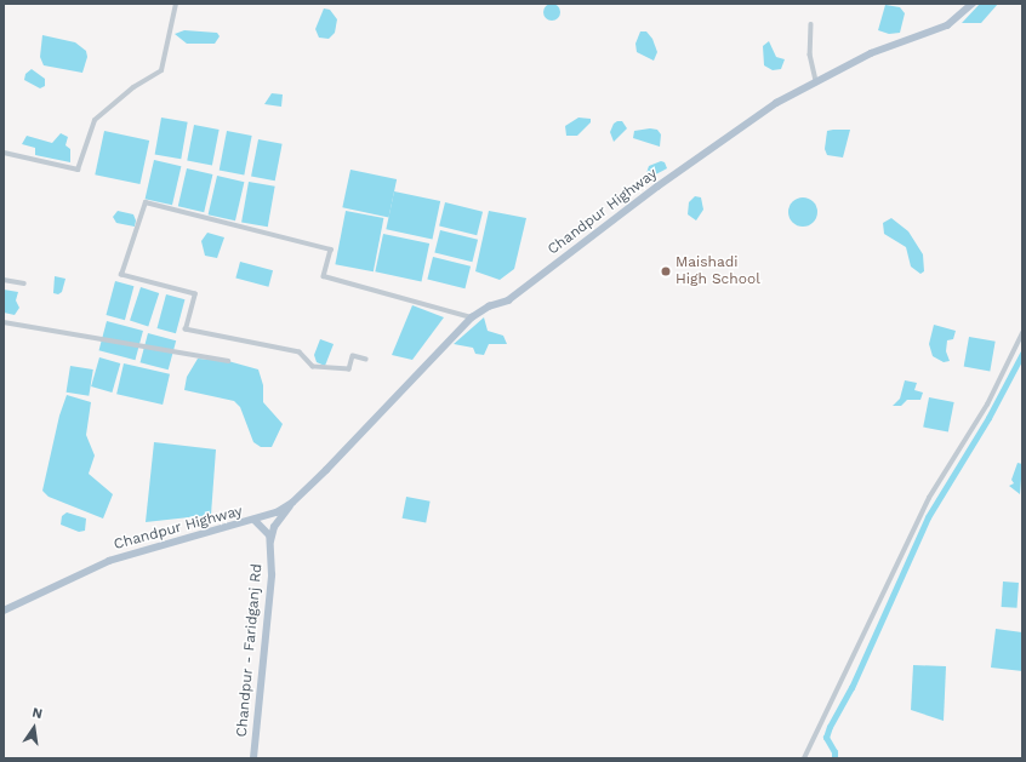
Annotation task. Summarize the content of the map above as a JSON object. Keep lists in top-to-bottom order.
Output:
{
  "streets": {
    "main road": ["Chandpur Highway", "Chandpur - Faridganj Rd"]
  },
  "places": ["Maishadi High School"],
  "north": "top"
}
